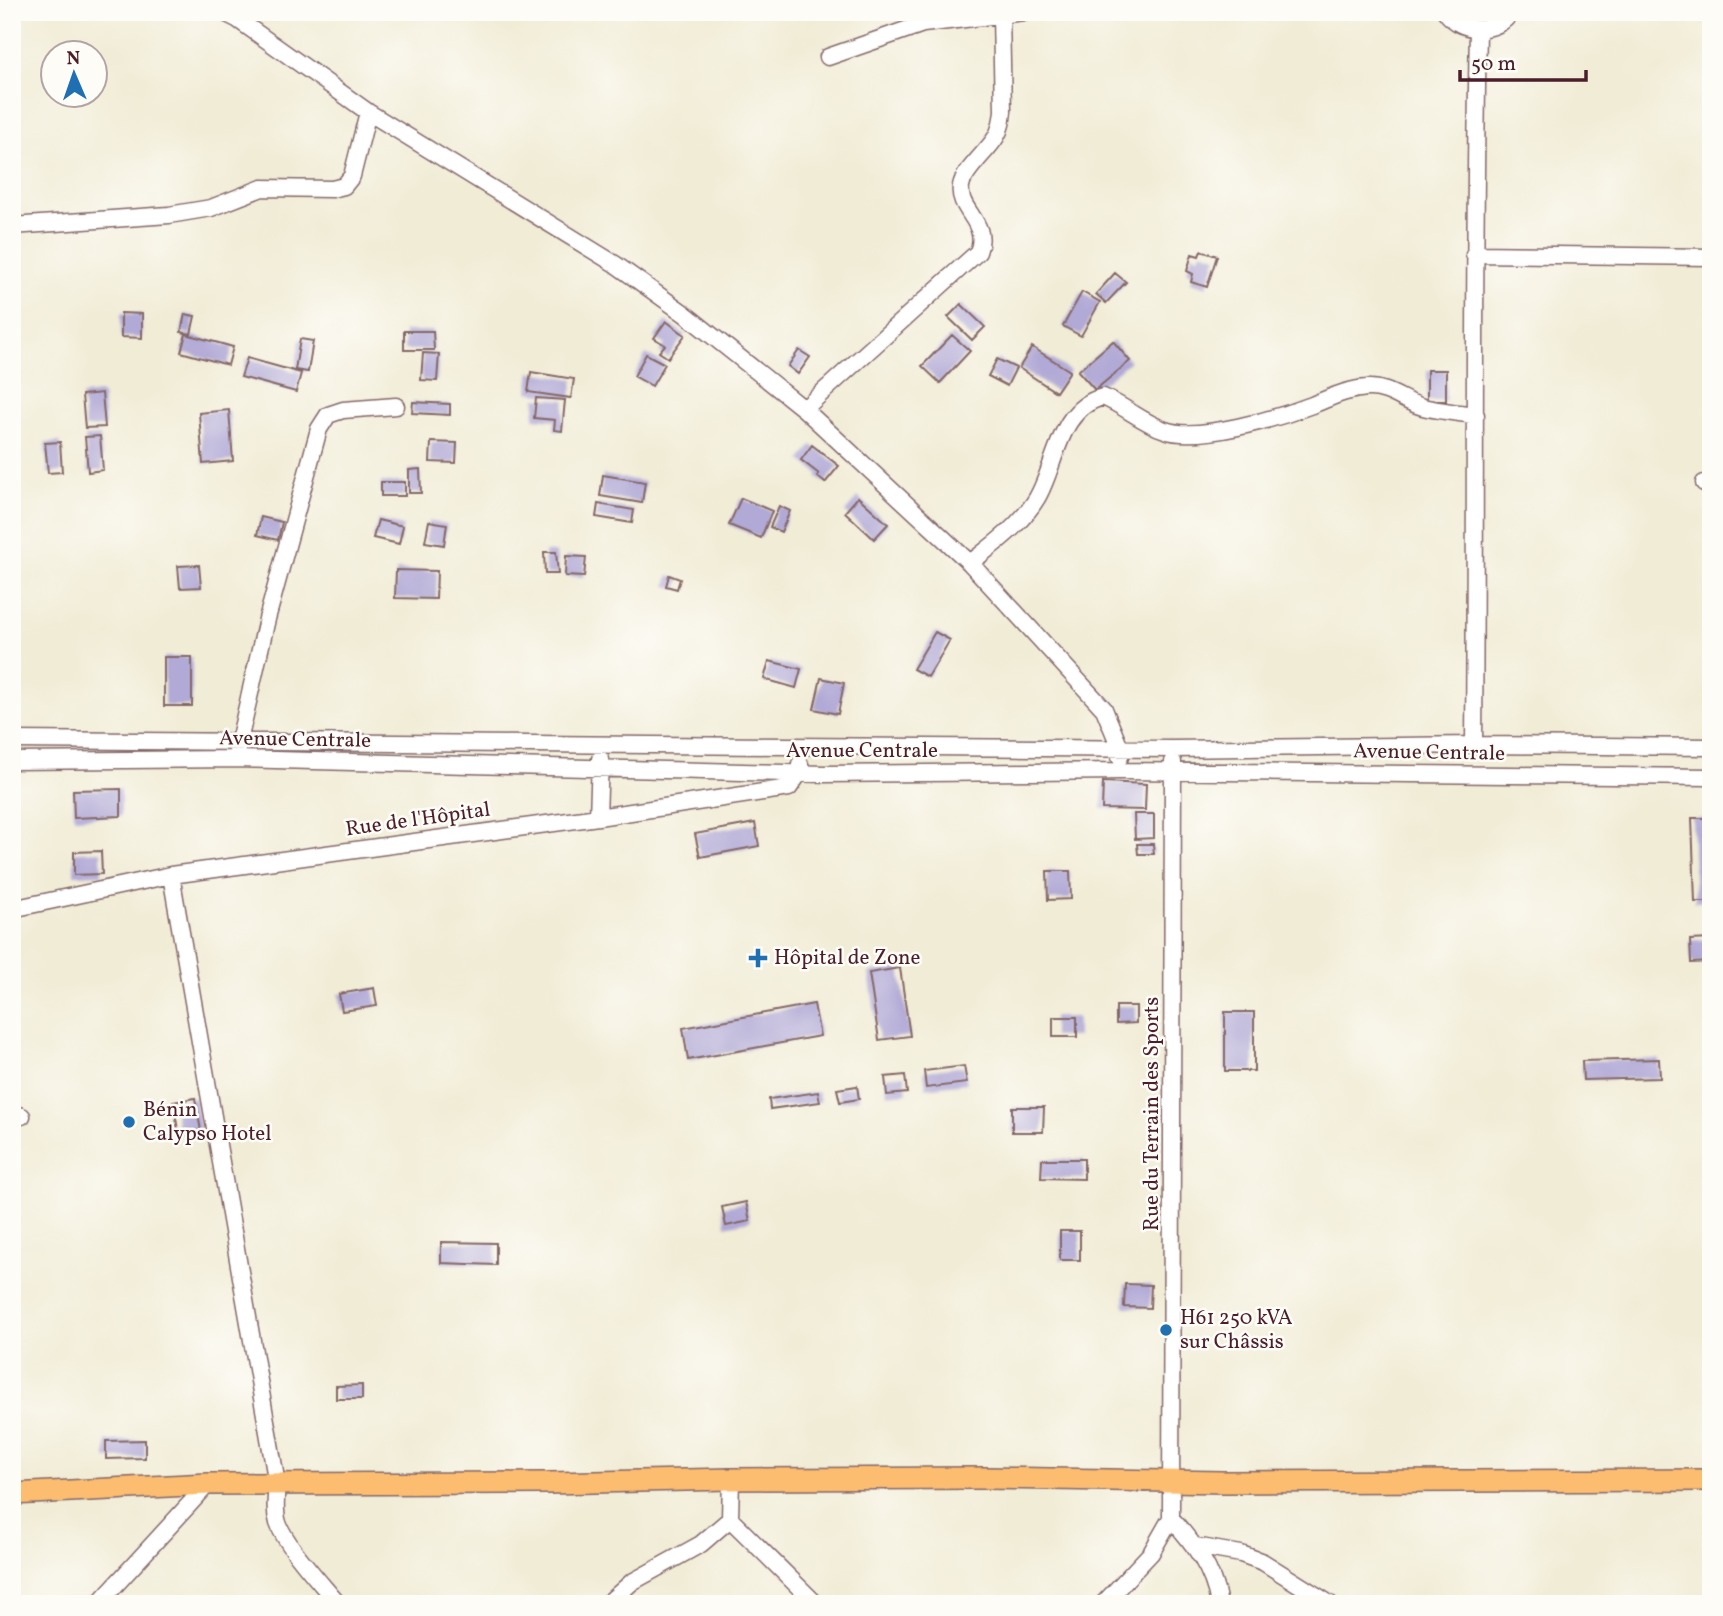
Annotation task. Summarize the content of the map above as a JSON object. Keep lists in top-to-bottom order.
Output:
{
  "streets": {
    "street": ["Avenue Centrale", "Rue de l'Hôpital", "Rue du Terrain des Sports"]
  },
  "crossings": [
    ["Avenue Centrale", "Rue de l'Hôpital"],
    ["Avenue Centrale", "Rue du Terrain des Sports"]
  ],
  "places": {
    "health": ["Hôpital de Zone"],
    "other": ["Bénin Calypso Hotel", "H61 250 kVA sur Châssis"]
  },
  "scale_bar": "50 m",
  "north": "top"
}
